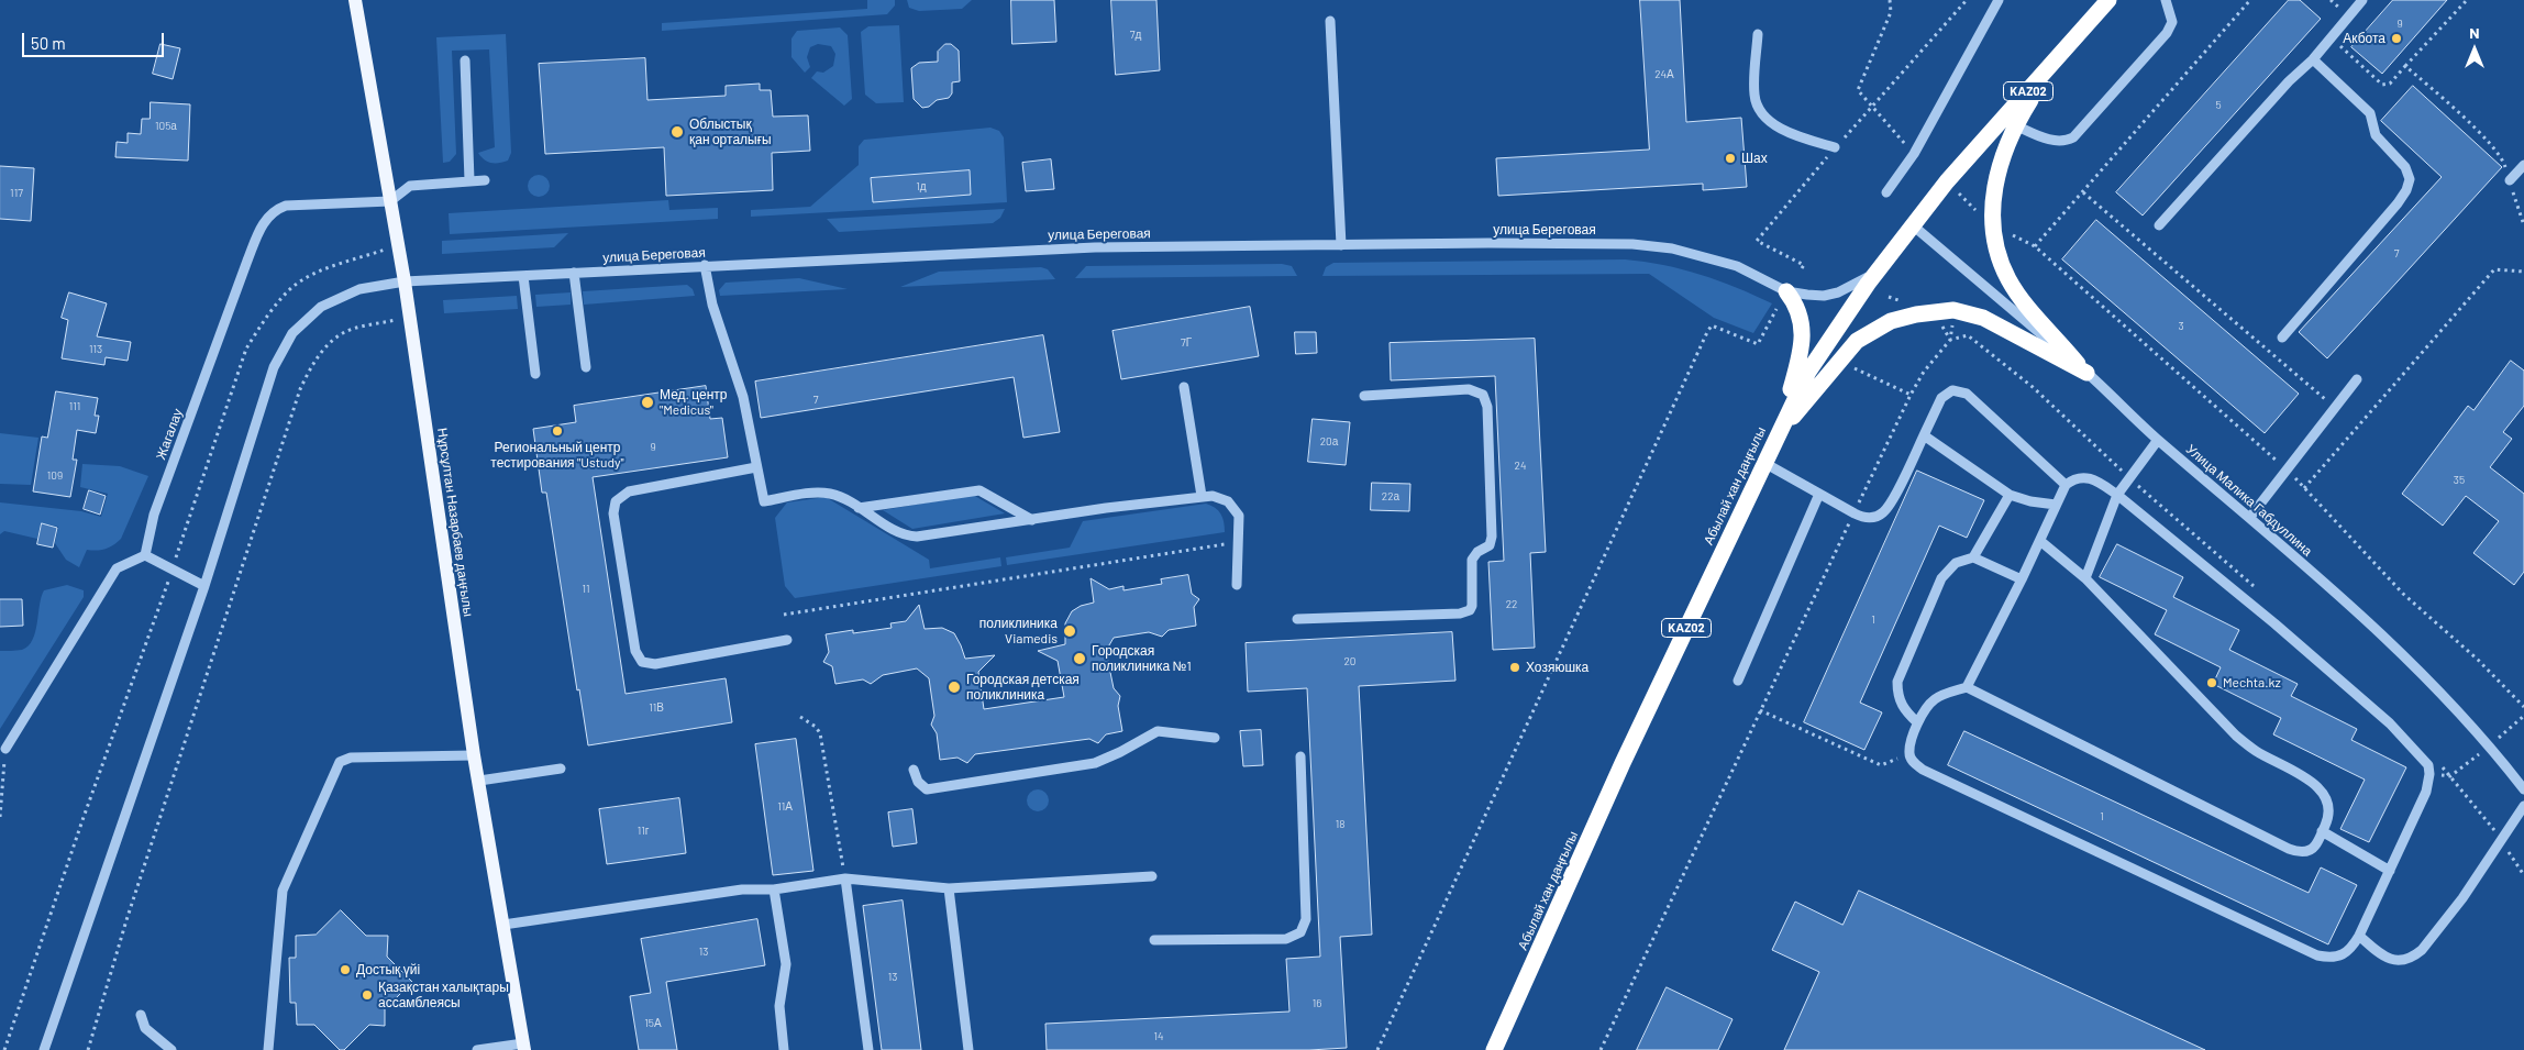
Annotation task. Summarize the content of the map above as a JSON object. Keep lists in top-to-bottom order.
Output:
{
  "streets": {
    "highway": ["KАZ02", "Абылай хан даңғылы"],
    "main road": ["Нұрсұлтан Назарбаев даңғылы"],
    "street": ["улица Береговая", "Жагалау", "Улица Малика Габдуллина"]
  },
  "crossings": [
    ["улица Береговая", "Нұрсұлтан Назарбаев даңғылы"],
    ["Жагалау", "Нұрсұлтан Назарбаев даңғылы"],
    ["Абылай хан даңғылы", "Улица Малика Габдуллина"]
  ],
  "places": [
    "Акбота",
    "Облыстық қан орталығы",
    "Шах",
    "Мед. центр \"Medicus\"",
    "Региональный центр тестирования \"Ustudy\"",
    "поликлиника Viamedis",
    "Городская поликлиника №1",
    "Хозяюшка",
    "Mechta.kz",
    "Городская детская поликлиника",
    "Достық үйі",
    "Қазақстан халықтары ассамблеясы"
  ],
  "house_numbers": [
    "9",
    "7д",
    "24А",
    "5",
    "105а",
    "1д",
    "117",
    "7",
    "3",
    "7Г",
    "113",
    "7",
    "111",
    "20а",
    "9",
    "24",
    "109",
    "35",
    "22а",
    "11",
    "22",
    "1",
    "20",
    "11В",
    "11А",
    "1",
    "18",
    "11г",
    "13",
    "13",
    "16",
    "15А",
    "14"
  ],
  "scale_bar": "50 m",
  "north": "top"
}
